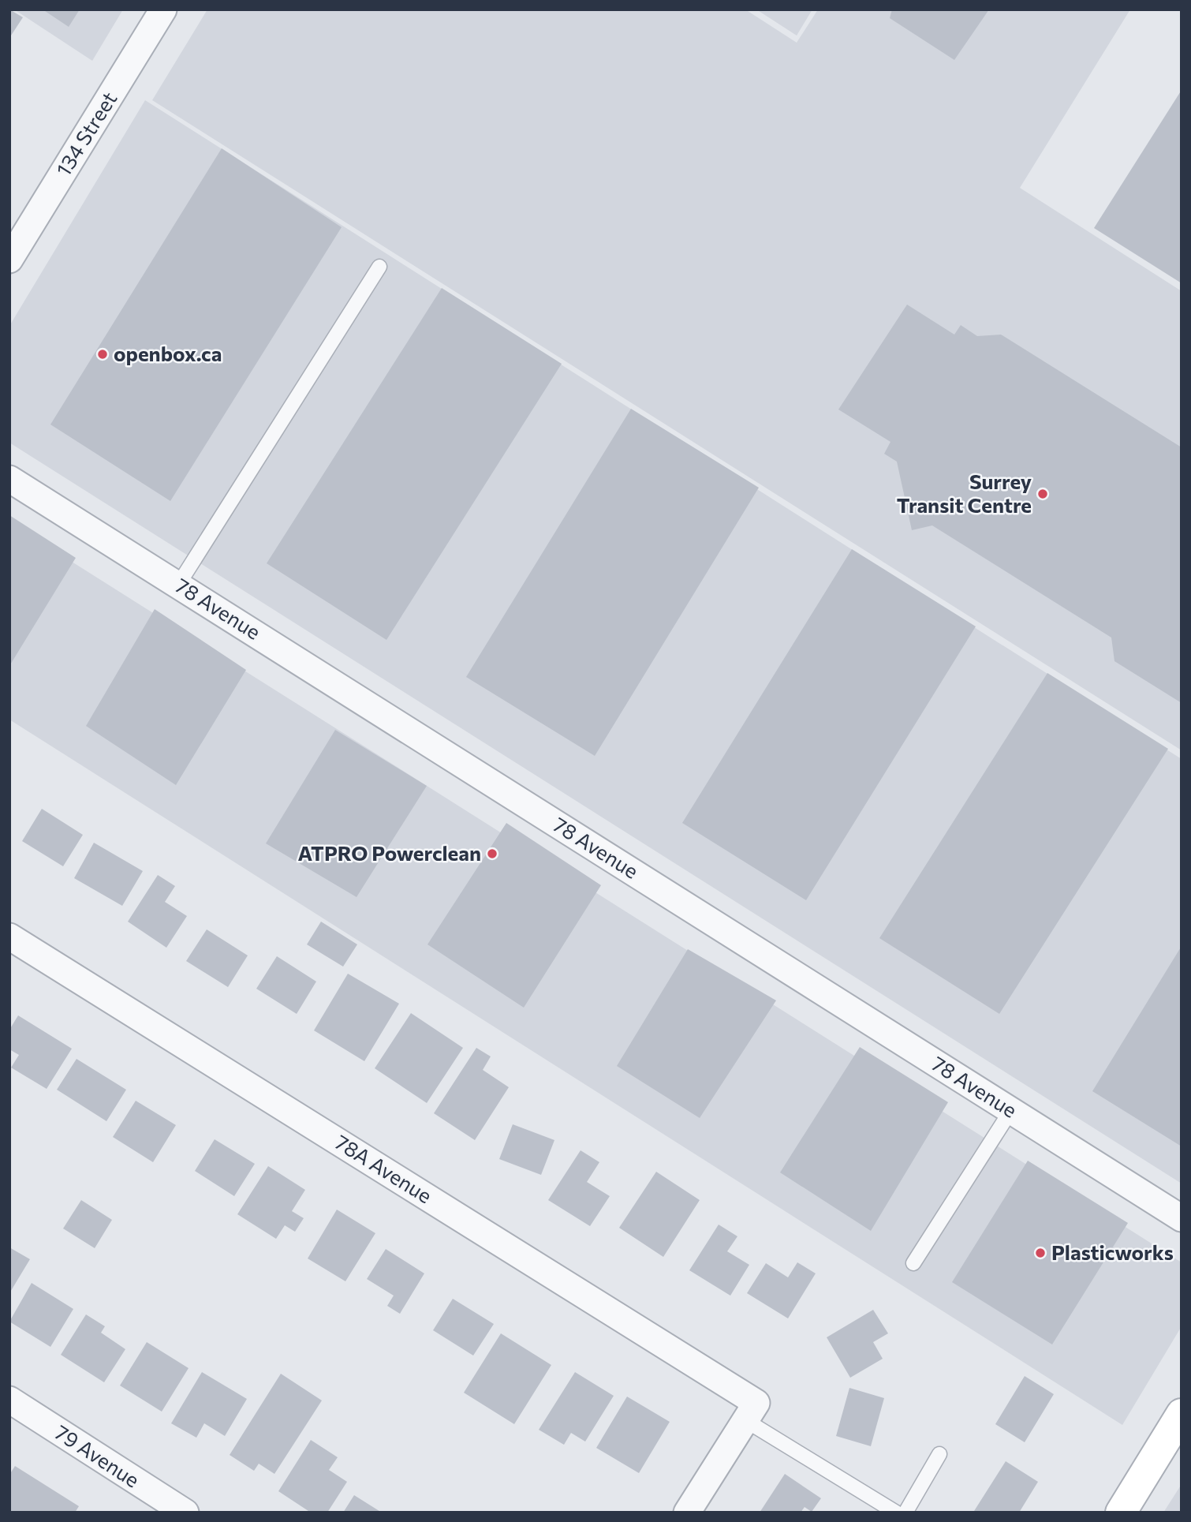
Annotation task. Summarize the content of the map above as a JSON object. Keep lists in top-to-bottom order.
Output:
{
  "streets": {
    "street": [
      "134 Street",
      "78 Avenue",
      "78A Avenue",
      "79 Avenue"
    ]
  },
  "places": [
    "openbox.ca",
    "Surrey Transit Centre",
    "ATPRO Powerclean",
    "Plasticworks"
  ]
}
